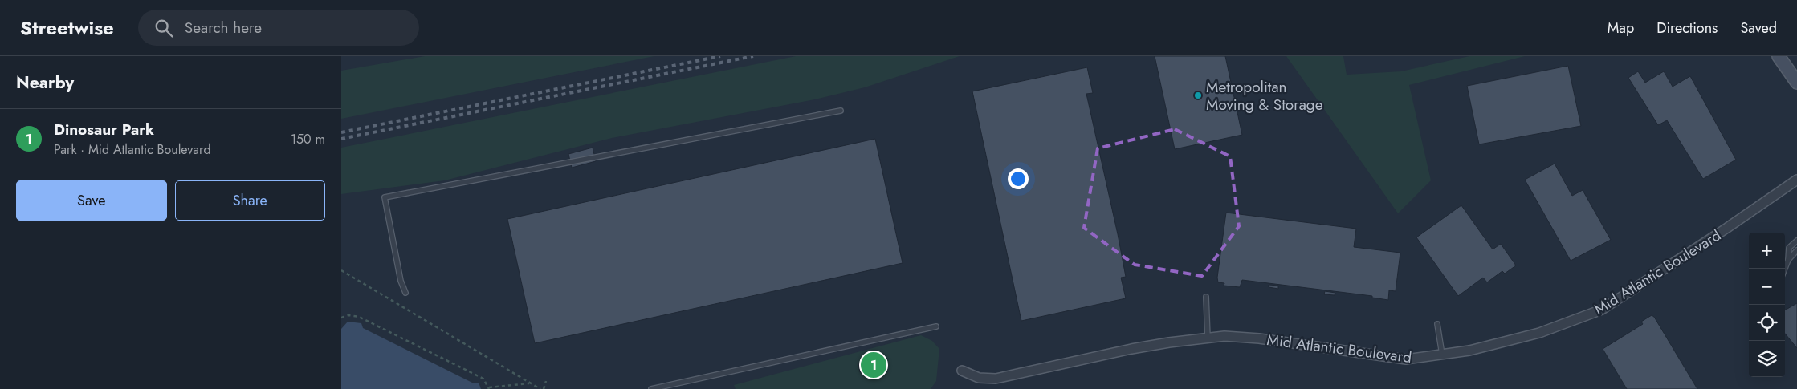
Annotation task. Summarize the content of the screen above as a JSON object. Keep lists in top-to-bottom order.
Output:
{
  "streets": {
    "street": ["Mid Atlantic Boulevard"]
  },
  "places": ["Metropolitan Moving & Storage"],
  "page": {
    "header": "Streetwise",
    "search": "Search here",
    "nav": ["Map", "Directions", "Saved"],
    "heading": "Nearby",
    "list": [
      {
        "mark": "1",
        "name": "Dinosaur Park",
        "note": "Park · Mid Atlantic Boulevard",
        "value": "150 m"
      }
    ],
    "buttons": ["Save", "Share"],
    "map_buttons": ["+", "−"],
    "pins": "1"
  }
}
